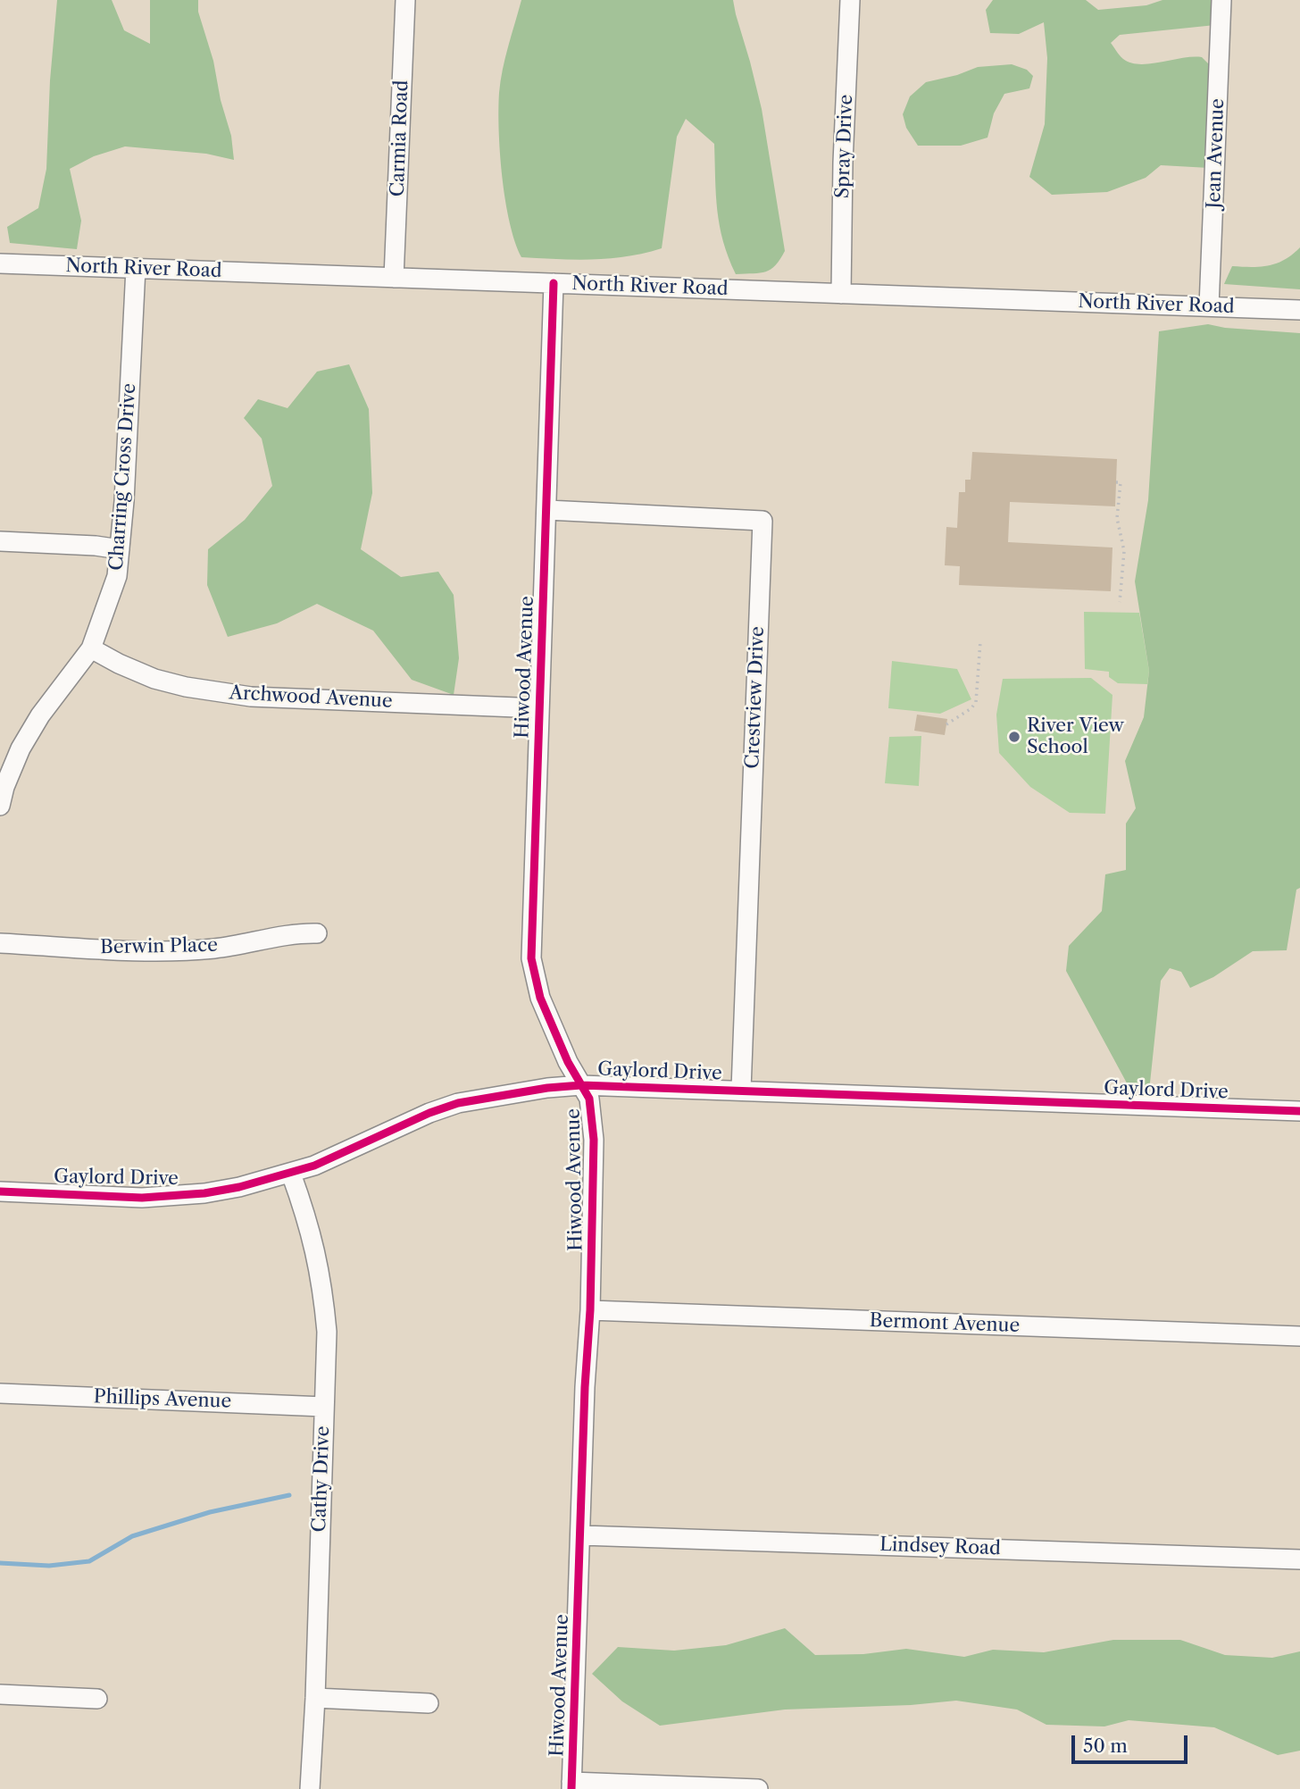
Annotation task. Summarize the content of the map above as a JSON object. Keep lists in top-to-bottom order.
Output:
{
  "streets": {
    "street": [
      "Carmia Road",
      "Spray Drive",
      "Jean Avenue",
      "North River Road",
      "Charring Cross Drive",
      "Hiwood Avenue",
      "Archwood Avenue",
      "Crestview Drive",
      "Berwin Place",
      "Gaylord Drive",
      "Bermont Avenue",
      "Phillips Avenue",
      "Cathy Drive",
      "Lindsey Road"
    ]
  },
  "crossings": [
    ["Carmia Road", "North River Road"],
    ["Spray Drive", "North River Road"],
    ["Jean Avenue", "North River Road"],
    ["North River Road", "Charring Cross Drive"],
    ["North River Road", "Hiwood Avenue"],
    ["Charring Cross Drive", "Archwood Avenue"],
    ["Hiwood Avenue", "Archwood Avenue"],
    ["Hiwood Avenue", "Crestview Drive"],
    ["Hiwood Avenue", "Gaylord Drive"],
    ["Hiwood Avenue", "Bermont Avenue"],
    ["Hiwood Avenue", "Lindsey Road"],
    ["Crestview Drive", "Gaylord Drive"],
    ["Gaylord Drive", "Cathy Drive"],
    ["Phillips Avenue", "Cathy Drive"]
  ],
  "places": ["River View School"],
  "scale_bar": "50 m"
}
